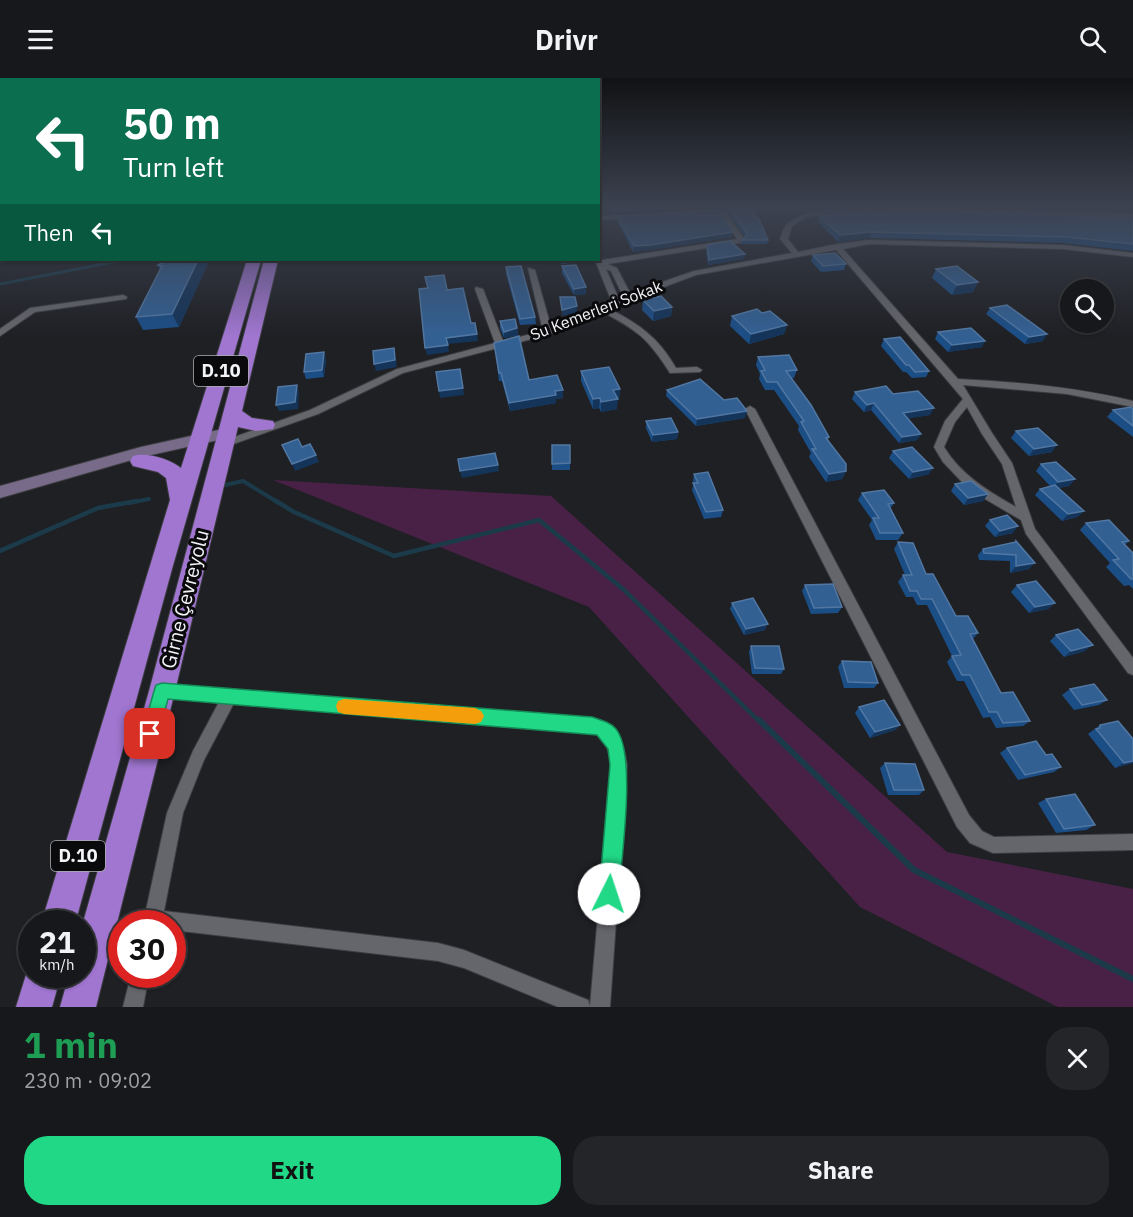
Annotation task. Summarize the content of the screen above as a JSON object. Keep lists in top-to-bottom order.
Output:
{
  "streets": {
    "highway": ["D.10", "Girne Çevreyolu"],
    "street": ["Su Kemerleri Sokak"]
  },
  "page": {
    "header": "Drivr",
    "turn": ["50 m", "Turn left"],
    "then": "Then",
    "speed": "21 km/h",
    "limit": "30",
    "heading": ["1 min", "230 m · 09:02"],
    "buttons": ["Exit", "Share"]
  }
}
